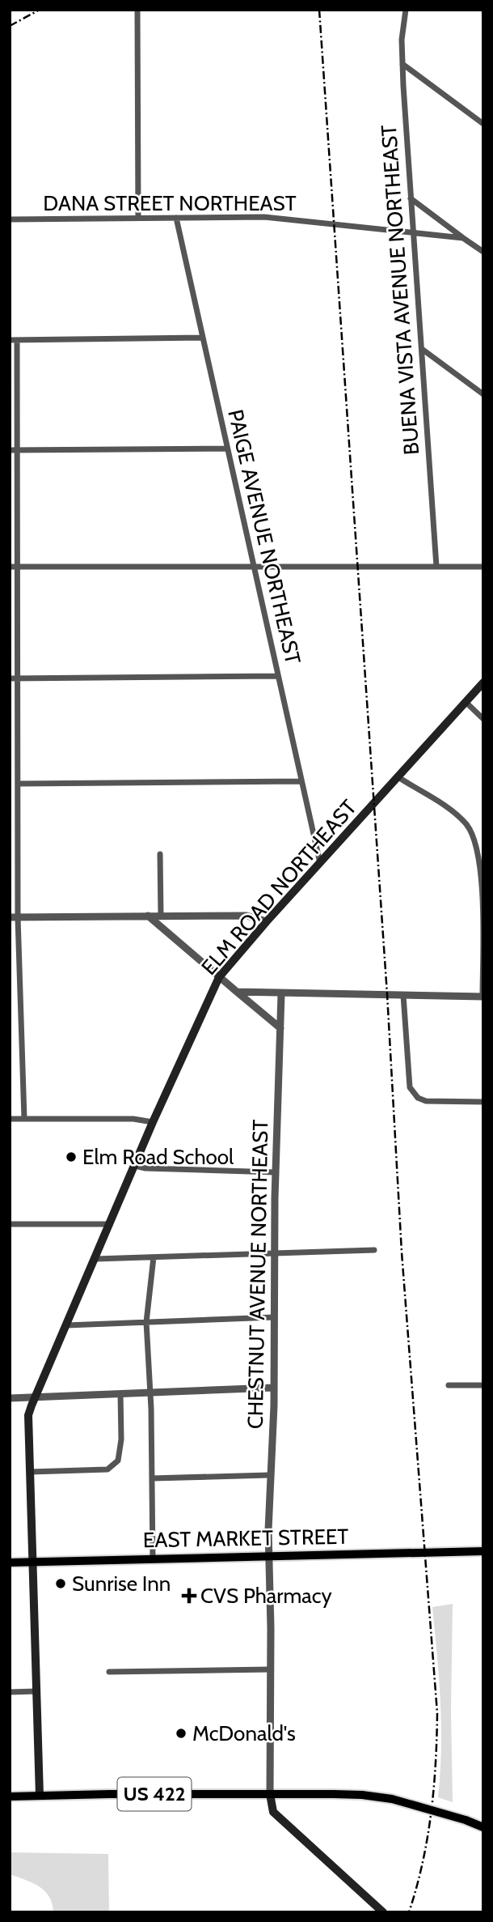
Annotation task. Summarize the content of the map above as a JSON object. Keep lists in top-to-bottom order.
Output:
{
  "streets": {
    "main road": ["ELM ROAD NORTHEAST", "EAST MARKET STREET", "US 422"],
    "street": [
      "DANA STREET NORTHEAST",
      "BUENA VISTA AVENUE NORTHEAST",
      "PAIGE AVENUE NORTHEAST",
      "CHESTNUT AVENUE NORTHEAST"
    ]
  },
  "crossings": [
    ["DANA STREET NORTHEAST", "BUENA VISTA AVENUE NORTHEAST"],
    ["DANA STREET NORTHEAST", "PAIGE AVENUE NORTHEAST"],
    ["PAIGE AVENUE NORTHEAST", "ELM ROAD NORTHEAST"],
    ["ELM ROAD NORTHEAST", "EAST MARKET STREET"],
    ["ELM ROAD NORTHEAST", "US 422"],
    ["CHESTNUT AVENUE NORTHEAST", "EAST MARKET STREET"],
    ["CHESTNUT AVENUE NORTHEAST", "US 422"]
  ],
  "places": {
    "other": ["Elm Road School", "Sunrise Inn", "McDonald's"],
    "health": ["CVS Pharmacy"]
  }
}
